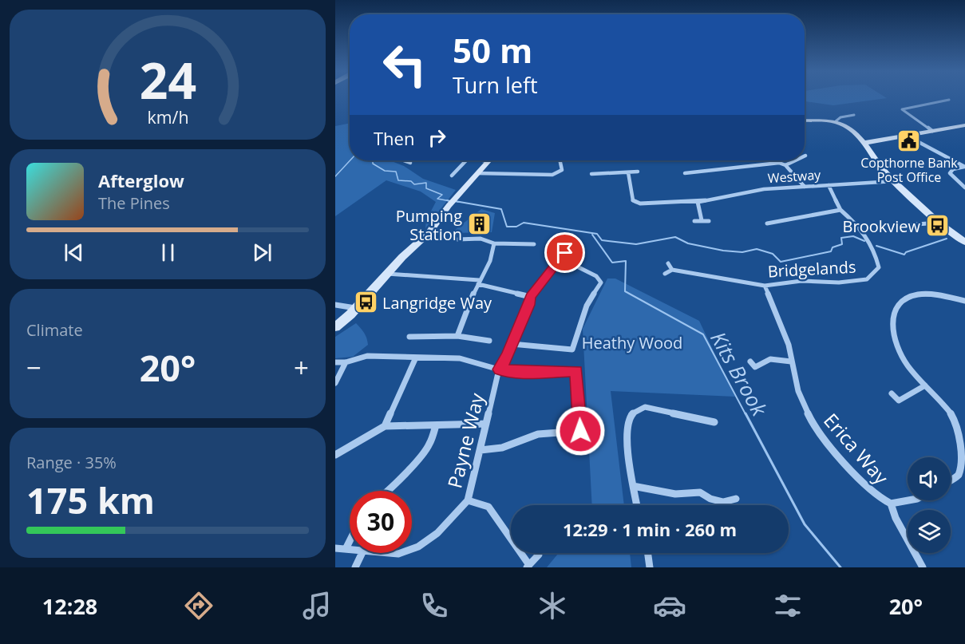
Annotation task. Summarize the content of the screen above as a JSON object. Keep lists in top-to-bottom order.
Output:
{
  "streets": {
    "street": [
      "Westway",
      "Bridgelands",
      "Payne Way",
      "Erica Way"
    ]
  },
  "crossings": [
    ["Bridgelands", "Erica Way"]
  ],
  "water": ["Kits Brook"],
  "parks": ["Heathy Wood"],
  "places": {
    "public building": ["Copthorne Bank Post Office"],
    "building": ["Pumping Station"],
    "bus stop": ["Brookview", "Langridge Way"]
  },
  "page": {
    "turn": ["50 m", "Turn left"],
    "then": "Then",
    "song": ["Afterglow", "The Pines"],
    "tile": [
      "Climate",
      ["Range · 35%", "175 km"]
    ],
    "heat": ["−", "20°", "+"],
    "limit": "30",
    "trip": "12:29 · 1 min · 260 m",
    "tabs": ["12:28", "20°"],
    "gauge": ["24", "km/h"]
  }
}
